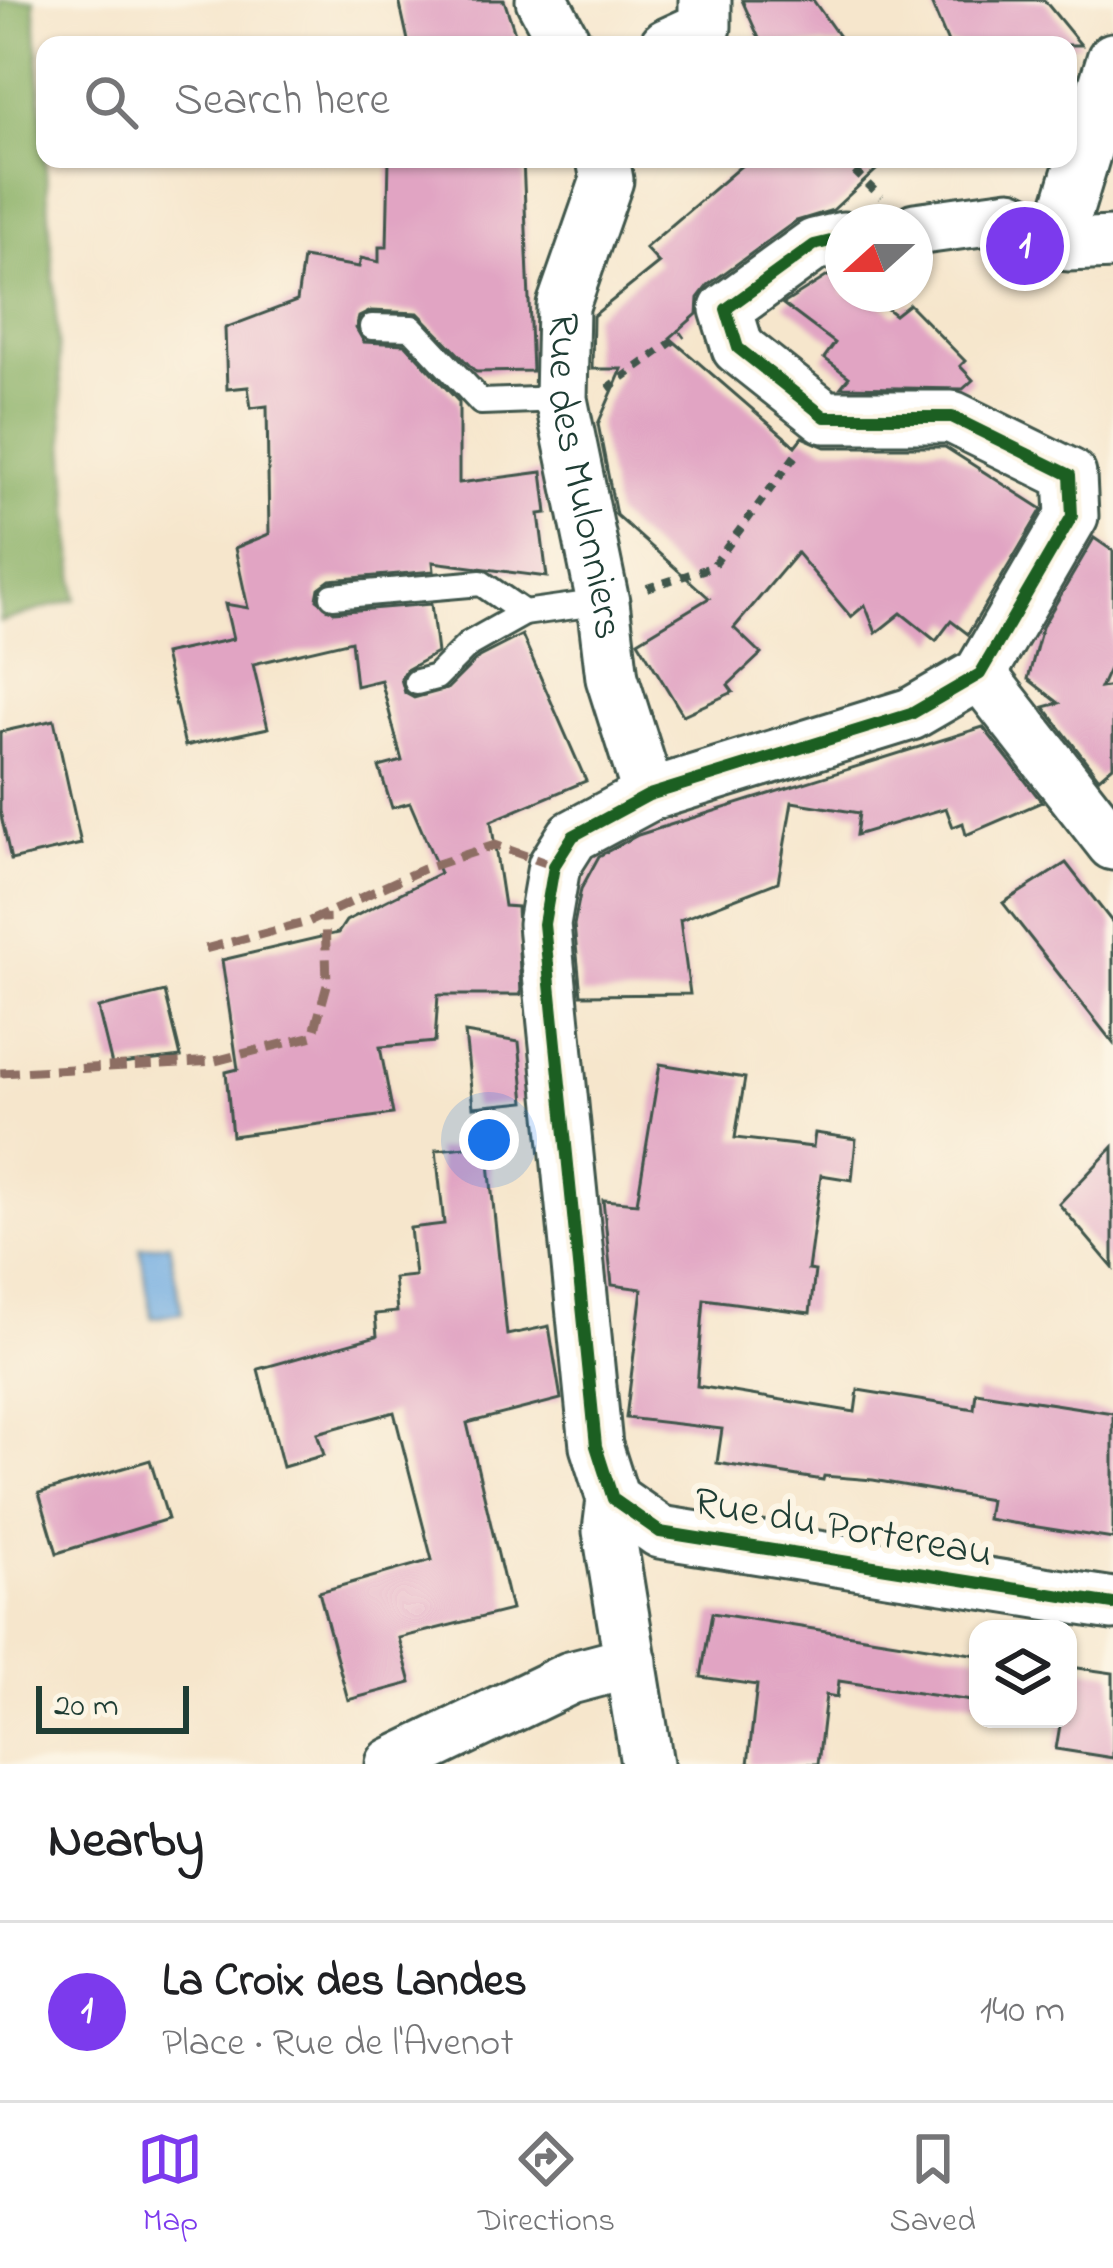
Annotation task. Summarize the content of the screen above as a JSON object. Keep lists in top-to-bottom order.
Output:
{
  "streets": {
    "street": ["Rue des Mulonniers", "Rue du Portereau"]
  },
  "scale_bar": "20 m",
  "north": "left",
  "page": {
    "search": "Search here",
    "pins": "1",
    "scale": "20 m",
    "heading": "Nearby",
    "list": [
      {
        "mark": "1",
        "name": "La Croix des Landes",
        "note": "Place · Rue de l'Avenot",
        "value": "140 m"
      }
    ],
    "nav": ["Map", "Directions", "Saved"]
  }
}
